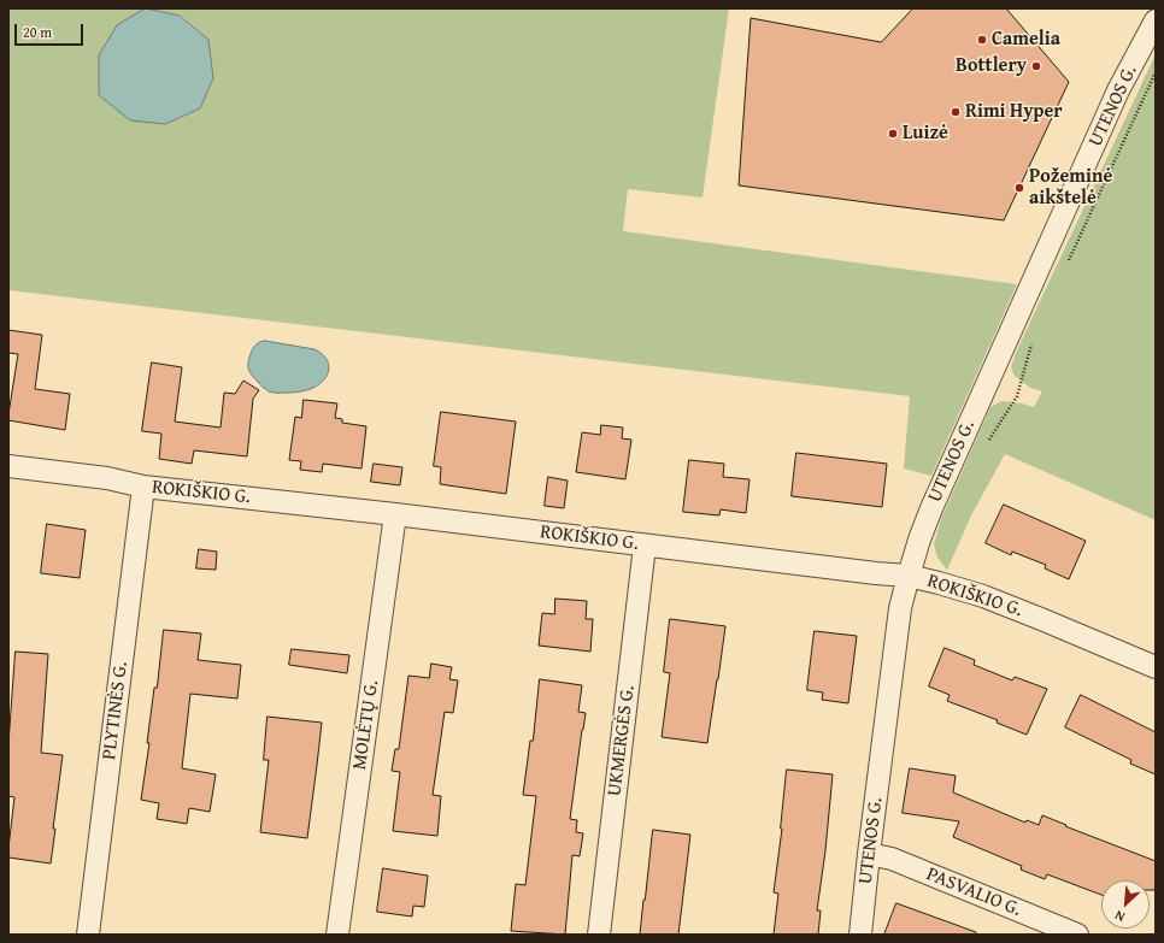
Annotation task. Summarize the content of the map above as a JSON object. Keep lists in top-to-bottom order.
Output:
{
  "streets": {
    "street": [
      "UTENOS G.",
      "ROKIŠKIO G.",
      "PLYTINĖS G.",
      "MOLĖTŲ G.",
      "UKMERGĖS G.",
      "PASVALIO G."
    ]
  },
  "crossings": [
    ["UTENOS G.", "ROKIŠKIO G."],
    ["UTENOS G.", "PASVALIO G."],
    ["ROKIŠKIO G.", "PLYTINĖS G."],
    ["ROKIŠKIO G.", "MOLĖTŲ G."],
    ["ROKIŠKIO G.", "UKMERGĖS G."]
  ],
  "places": [
    "Camelia",
    "Bottlery",
    "Rimi Hyper",
    "Luizė",
    "Požeminė aikštelė"
  ],
  "scale_bar": "20 m",
  "north": "bottom left"
}
